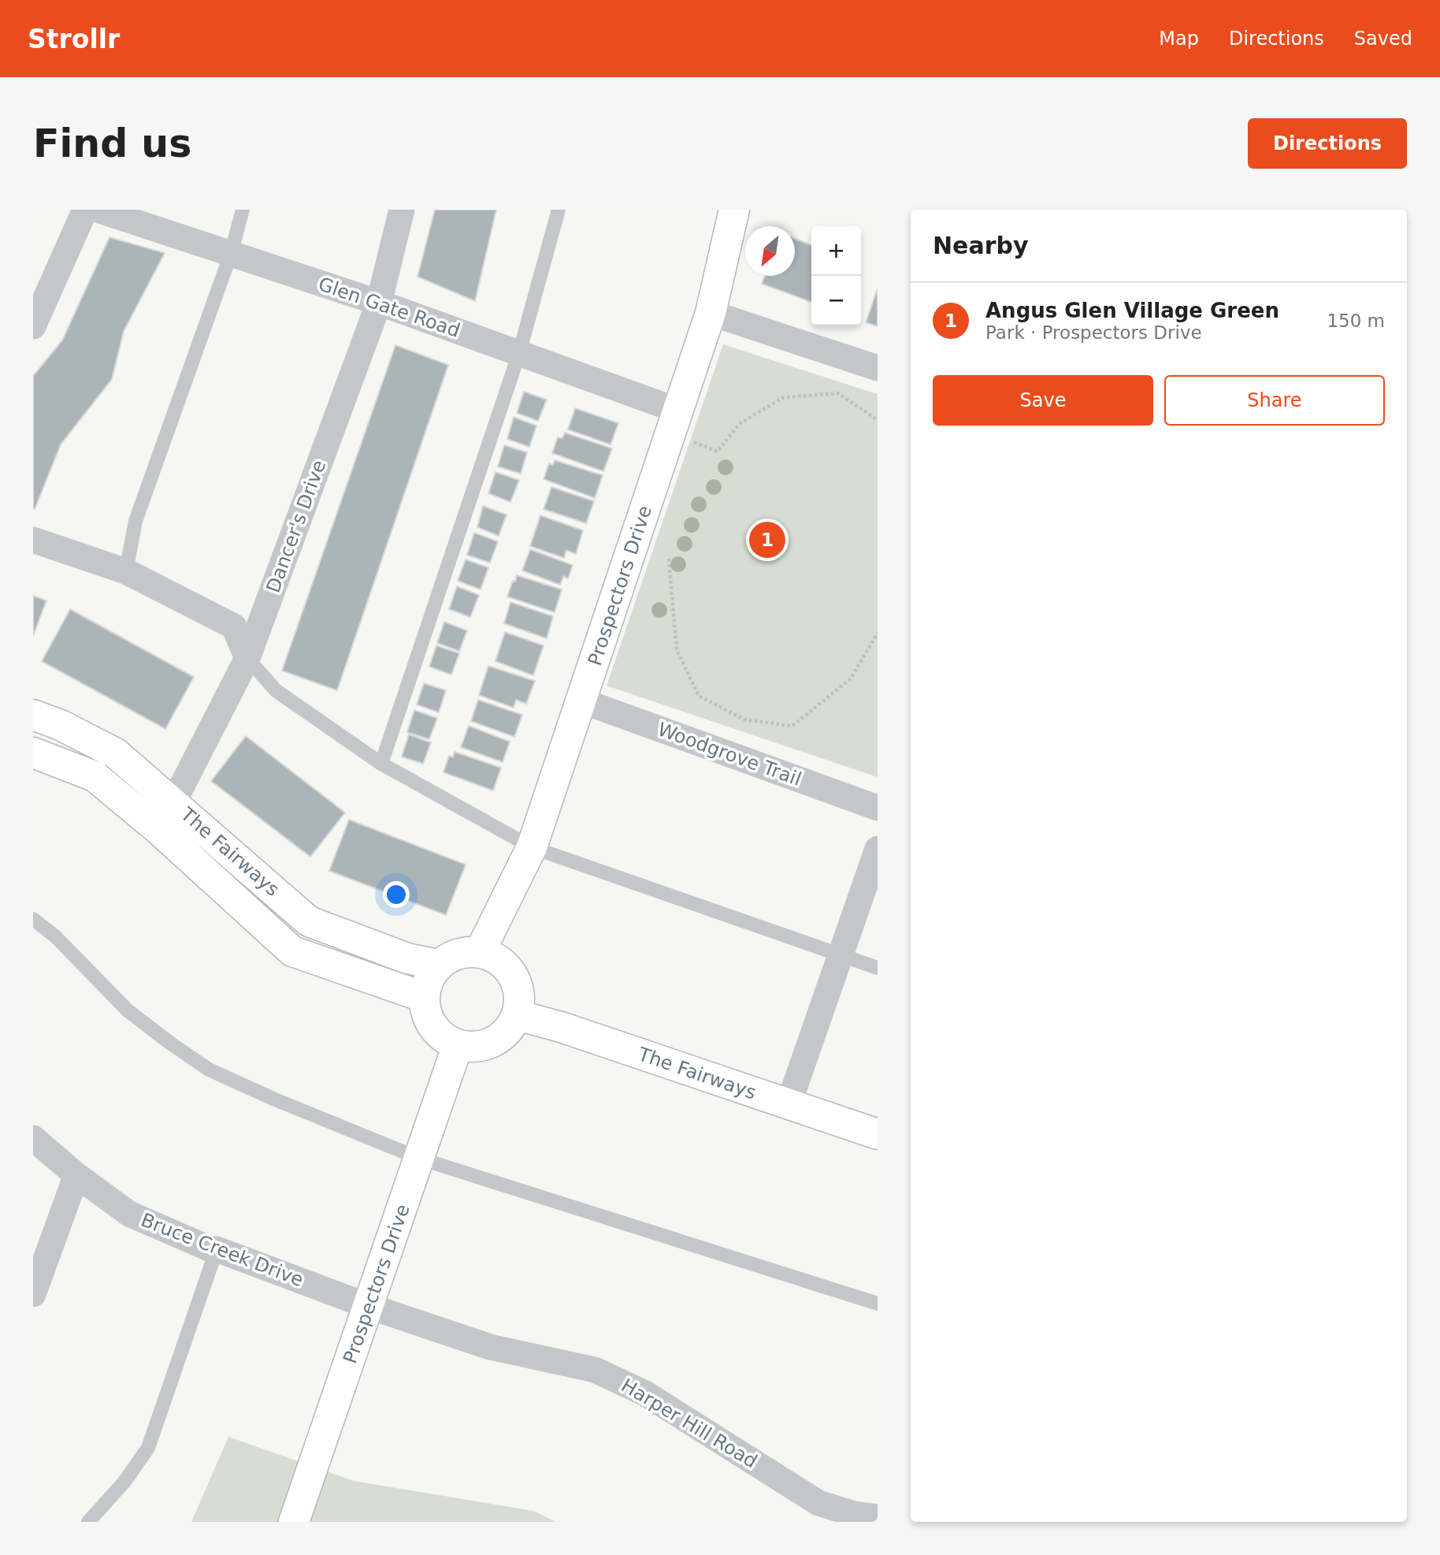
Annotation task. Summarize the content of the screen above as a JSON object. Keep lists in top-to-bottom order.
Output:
{
  "streets": {
    "street": [
      "Glen Gate Road",
      "Dancer's Drive",
      "Prospectors Drive",
      "Woodgrove Trail",
      "The Fairways",
      "Bruce Creek Drive",
      "Harper Hill Road"
    ]
  },
  "crossings": [
    ["Glen Gate Road", "Dancer's Drive"],
    ["Glen Gate Road", "Prospectors Drive"],
    ["Dancer's Drive", "The Fairways"],
    ["Prospectors Drive", "Woodgrove Trail"],
    ["Prospectors Drive", "The Fairways"],
    ["Prospectors Drive", "Bruce Creek Drive"],
    ["Prospectors Drive", "Harper Hill Road"],
    ["Bruce Creek Drive", "Harper Hill Road"]
  ],
  "north": "bottom left",
  "page": {
    "header": "Strollr",
    "nav": ["Map", "Directions", "Saved"],
    "buttons": [
      "Directions",
      ["Save", "Share"]
    ],
    "title": "Find us",
    "heading": "Nearby",
    "map_buttons": ["+", "−"],
    "list": [
      {
        "mark": "1",
        "name": "Angus Glen Village Green",
        "note": "Park · Prospectors Drive",
        "value": "150 m"
      }
    ],
    "pins": "1"
  }
}
